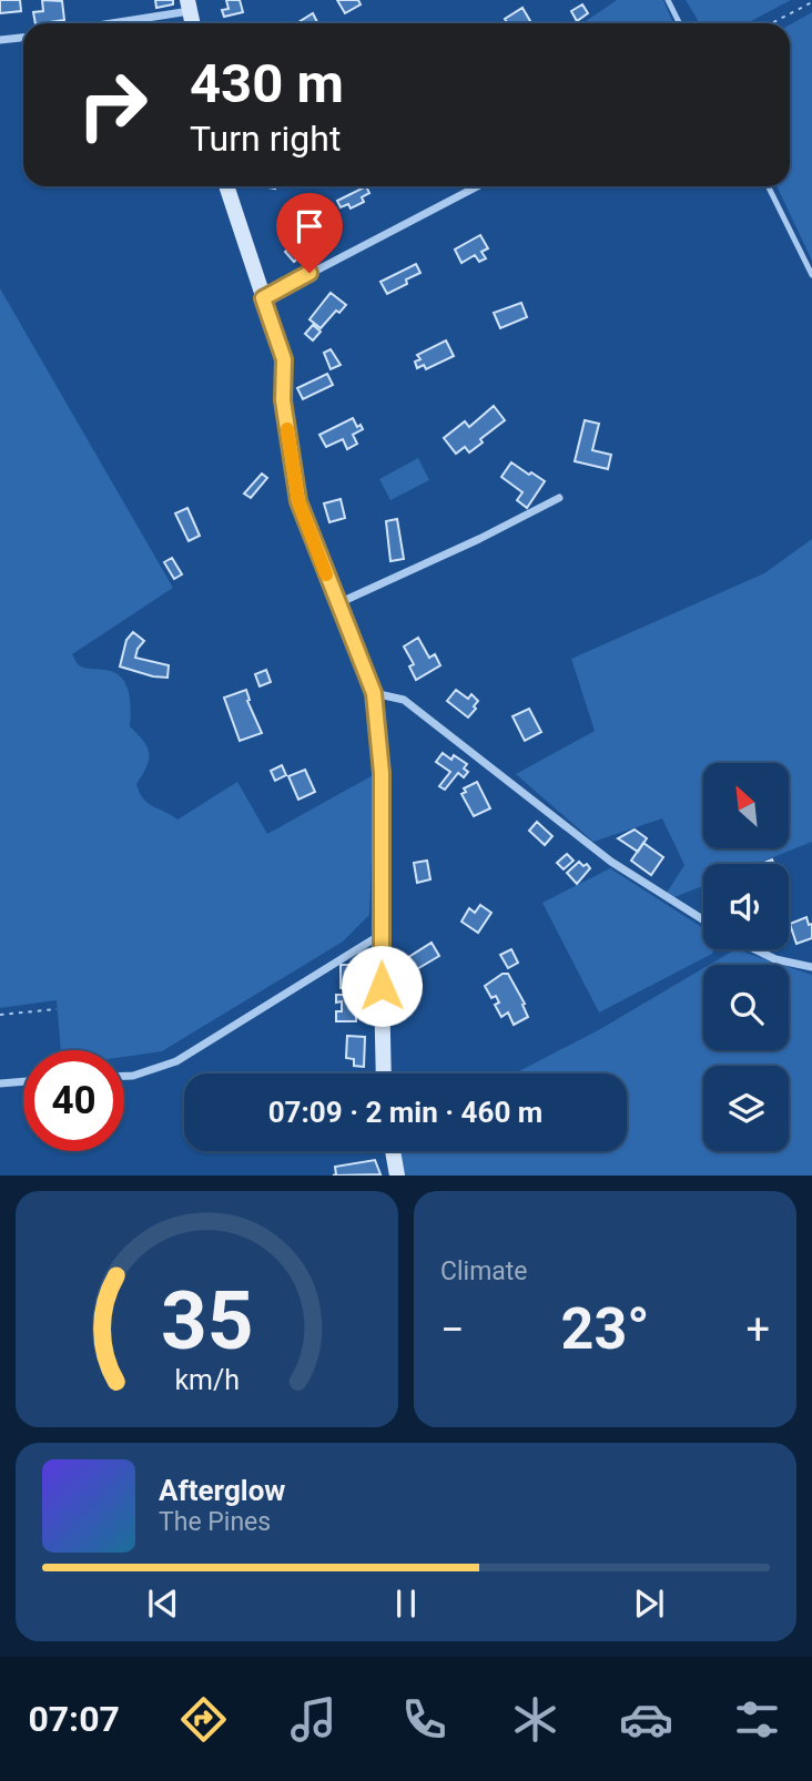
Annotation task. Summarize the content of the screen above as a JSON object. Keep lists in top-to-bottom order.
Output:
{
  "north": "top left",
  "page": {
    "turn": ["430 m", "Turn right"],
    "limit": "40",
    "trip": "07:09 · 2 min · 460 m",
    "tile": "Climate",
    "heat": ["−", "23°", "+"],
    "song": ["Afterglow", "The Pines"],
    "tabs": "07:07",
    "gauge": ["35", "km/h"]
  }
}
